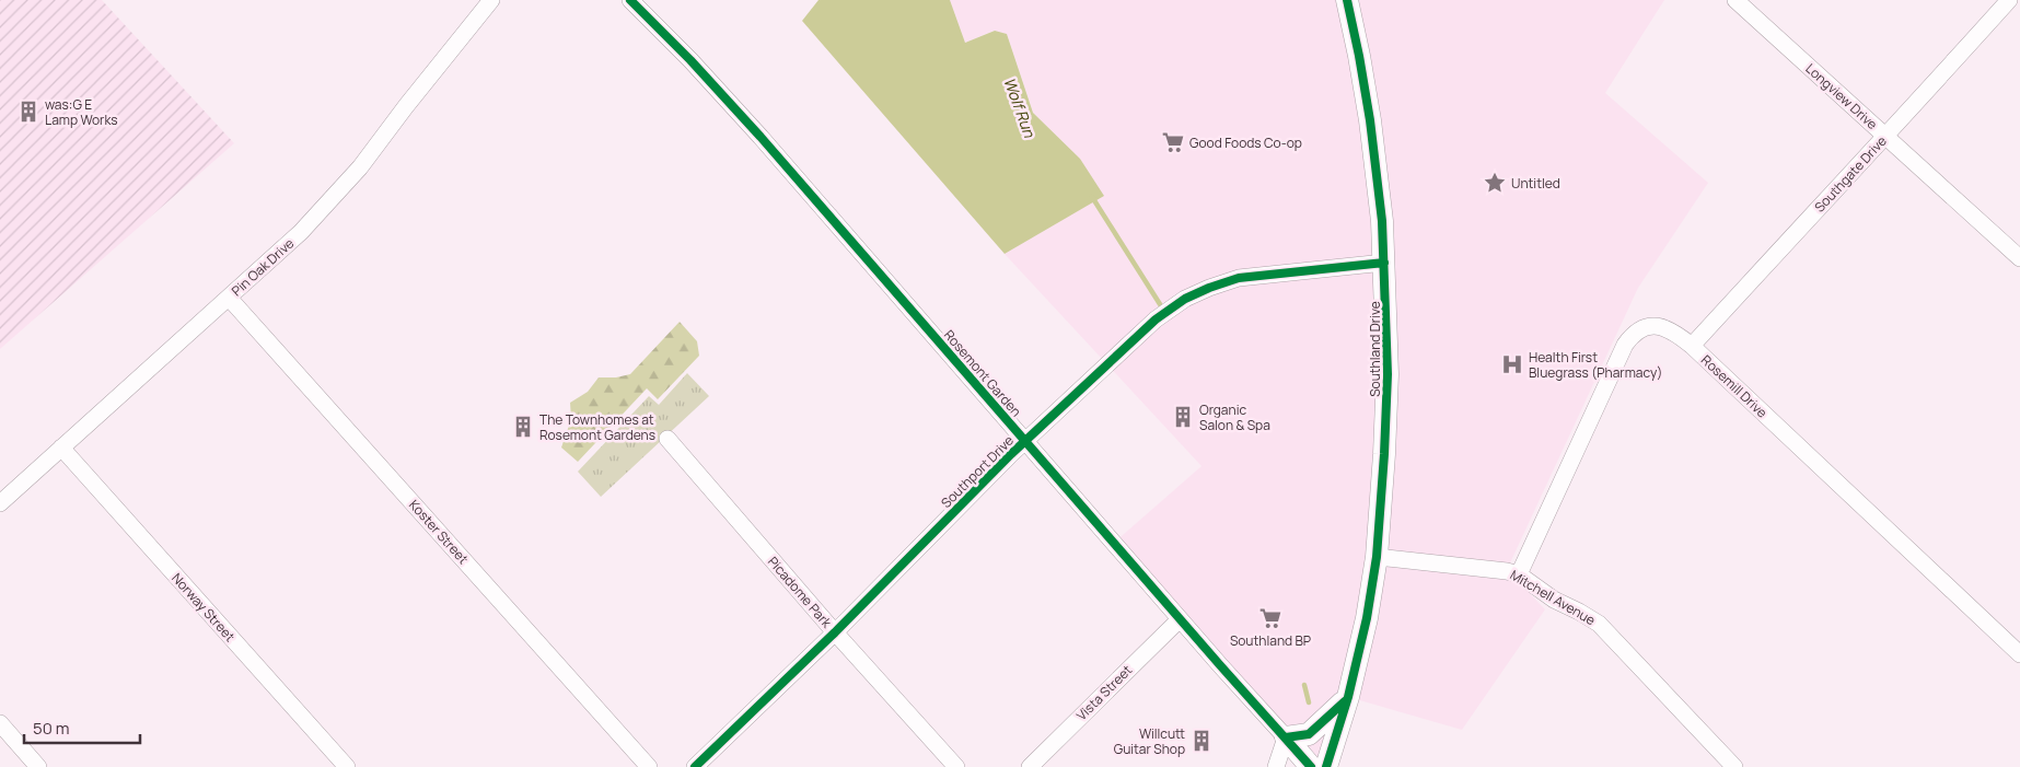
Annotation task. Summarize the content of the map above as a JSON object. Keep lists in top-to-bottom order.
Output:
{
  "streets": {
    "main road": ["Southland Drive", "Rosemont Garden"],
    "street": [
      "Longview Drive",
      "Southgate Drive",
      "Pin Oak Drive",
      "Rosemill Drive",
      "Southport Drive",
      "Koster Street",
      "Picadome Park",
      "Mitchell Avenue",
      "Norway Street",
      "Vista Street"
    ]
  },
  "crossings": [
    ["Longview Drive", "Southgate Drive"],
    ["Southgate Drive", "Rosemill Drive"],
    ["Pin Oak Drive", "Koster Street"],
    ["Pin Oak Drive", "Norway Street"],
    ["Southland Drive", "Southport Drive"],
    ["Southland Drive", "Mitchell Avenue"],
    ["Rosemont Garden", "Southport Drive"],
    ["Rosemont Garden", "Vista Street"],
    ["Rosemill Drive", "Mitchell Avenue"],
    ["Southport Drive", "Picadome Park"]
  ],
  "water": ["Wolf Run"],
  "places": {
    "building": [
      "was:G E Lamp Works",
      "Organic Salon & Spa",
      "The Townhomes at Rosemont Gardens",
      "Willcutt Guitar Shop"
    ],
    "supermarket": ["Good Foods Co-op", "Southland BP"],
    "place": ["Untitled"],
    "hospital": ["Health First Bluegrass (Pharmacy)"]
  },
  "scale_bar": "50 m"
}
